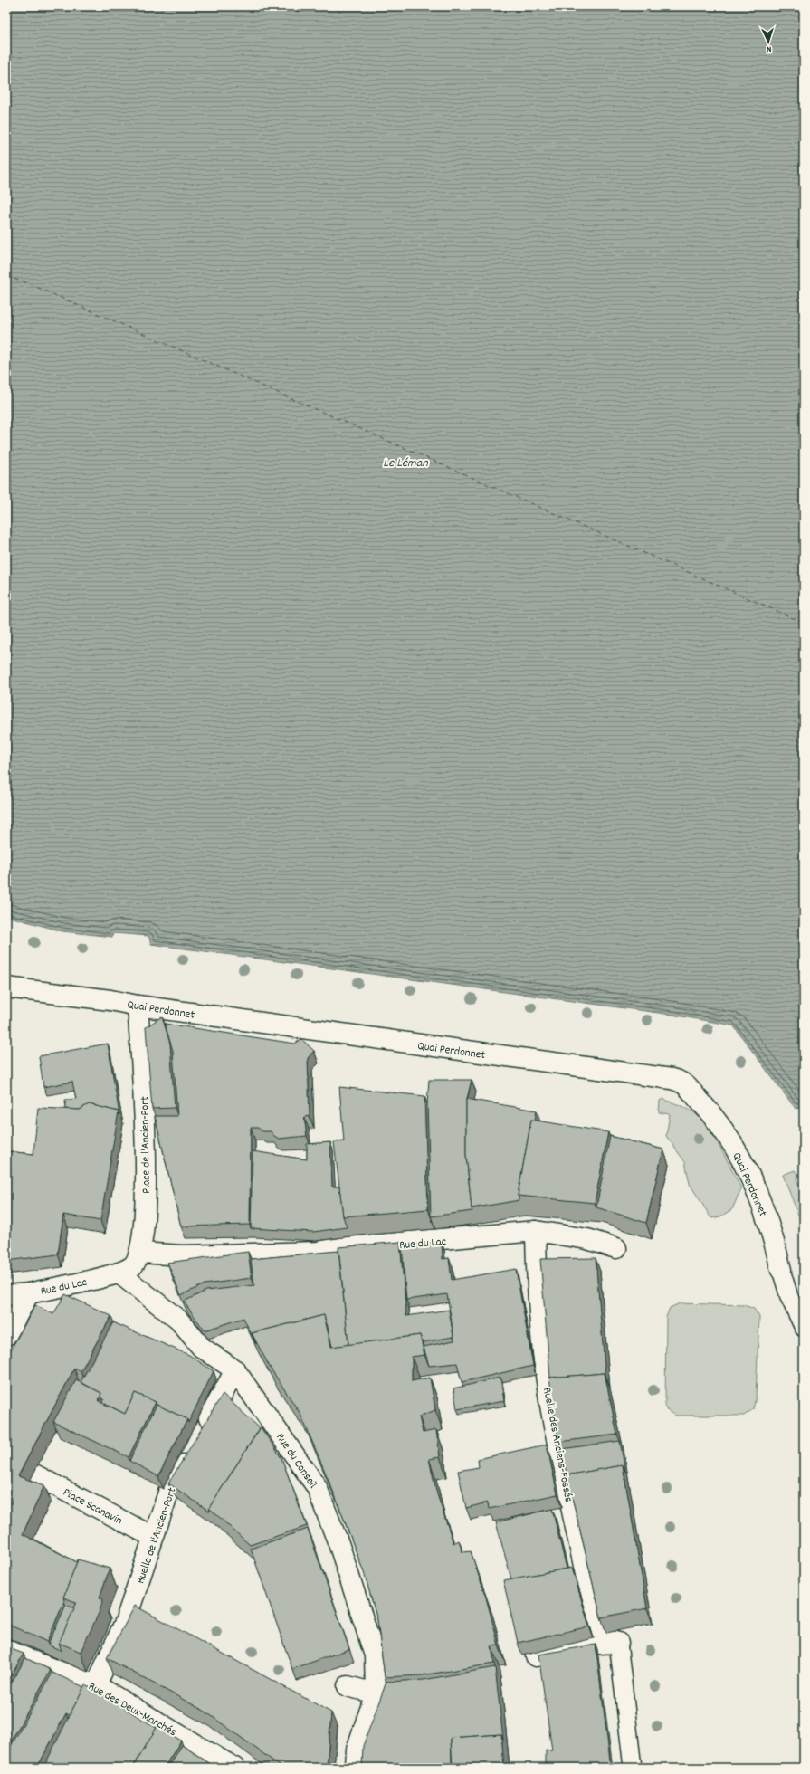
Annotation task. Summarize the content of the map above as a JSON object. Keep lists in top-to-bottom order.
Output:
{
  "streets": {
    "street": [
      "Quai Perdonnet",
      "Place de l'Ancien-Port",
      "Rue du Lac",
      "Ruelle des Anciens-Fossés",
      "Rue du Conseil",
      "Place Scanavin",
      "Ruelle de l'Ancien-Port",
      "Rue des Deux-Marchés"
    ]
  },
  "crossings": [
    ["Quai Perdonnet", "Place de l'Ancien-Port"],
    ["Place de l'Ancien-Port", "Rue du Lac"],
    ["Place de l'Ancien-Port", "Rue du Conseil"],
    ["Rue du Lac", "Ruelle des Anciens-Fossés"],
    ["Rue du Lac", "Rue du Conseil"],
    ["Place Scanavin", "Ruelle de l'Ancien-Port"],
    ["Ruelle de l'Ancien-Port", "Rue des Deux-Marchés"]
  ],
  "water": ["Le Léman"],
  "north": "bottom"
}
